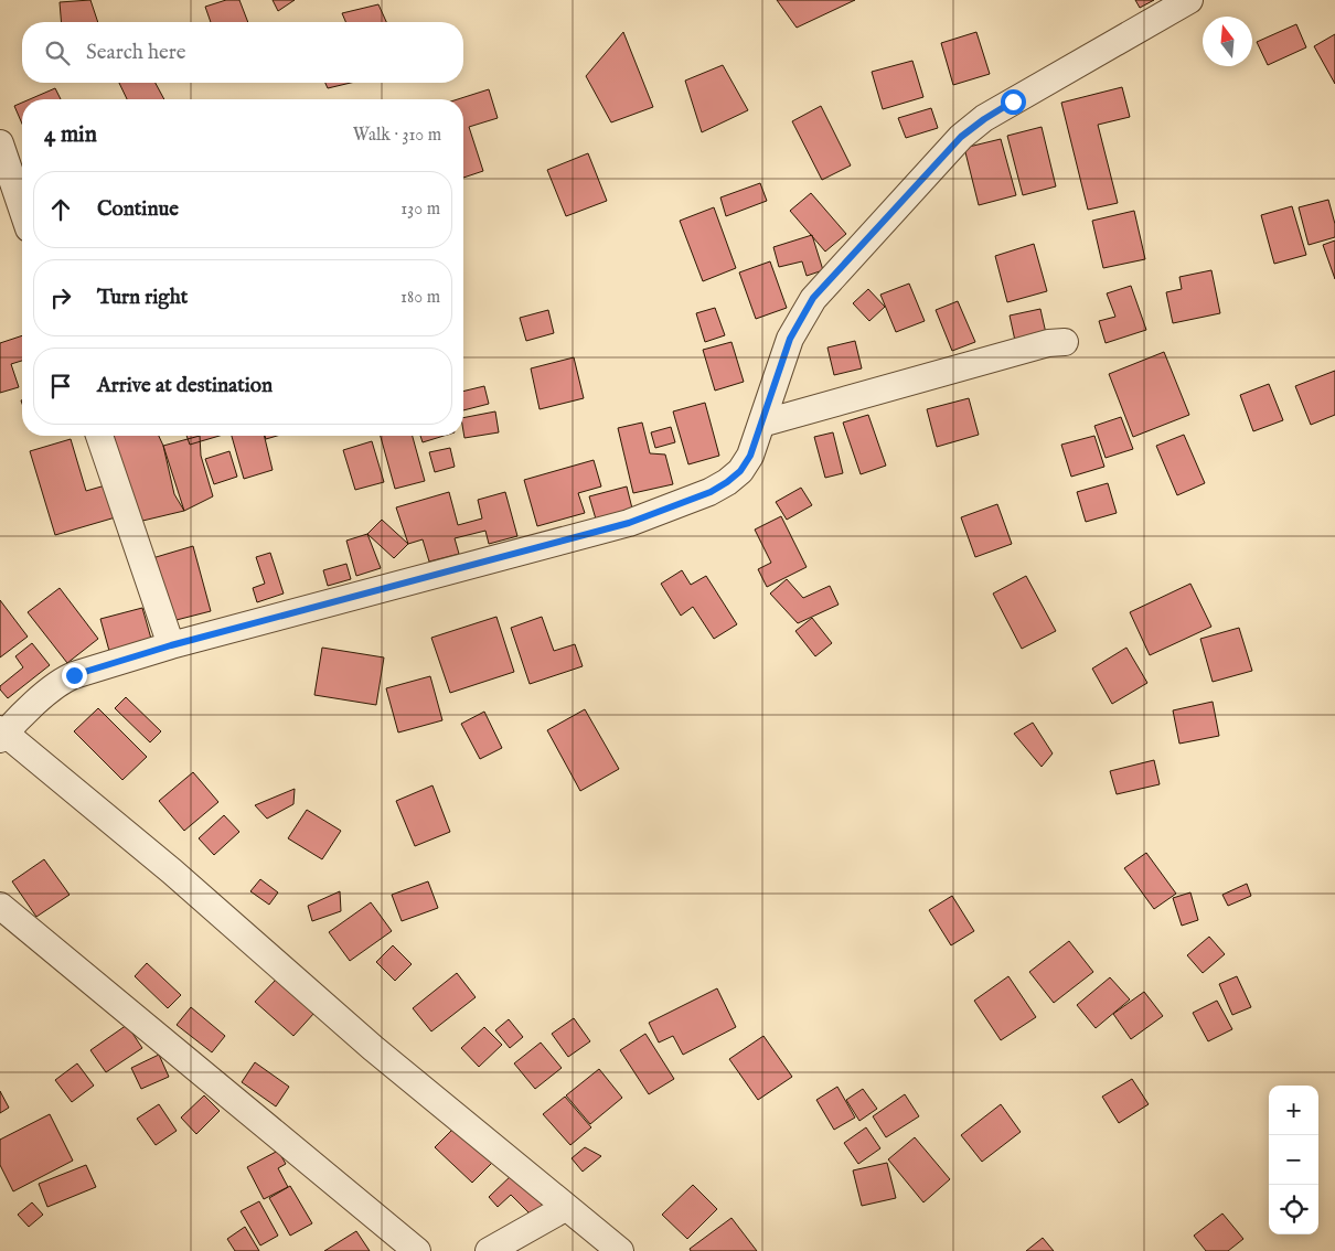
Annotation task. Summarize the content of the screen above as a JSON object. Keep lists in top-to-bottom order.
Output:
{
  "north": "top",
  "page": {
    "search": "Search here",
    "heading": ["4 min", "Walk · 310 m"],
    "list": [
      ["Continue", "130 m"],
      ["Turn right", "180 m"],
      "Arrive at destination"
    ],
    "map_buttons": ["+", "−"]
  }
}
